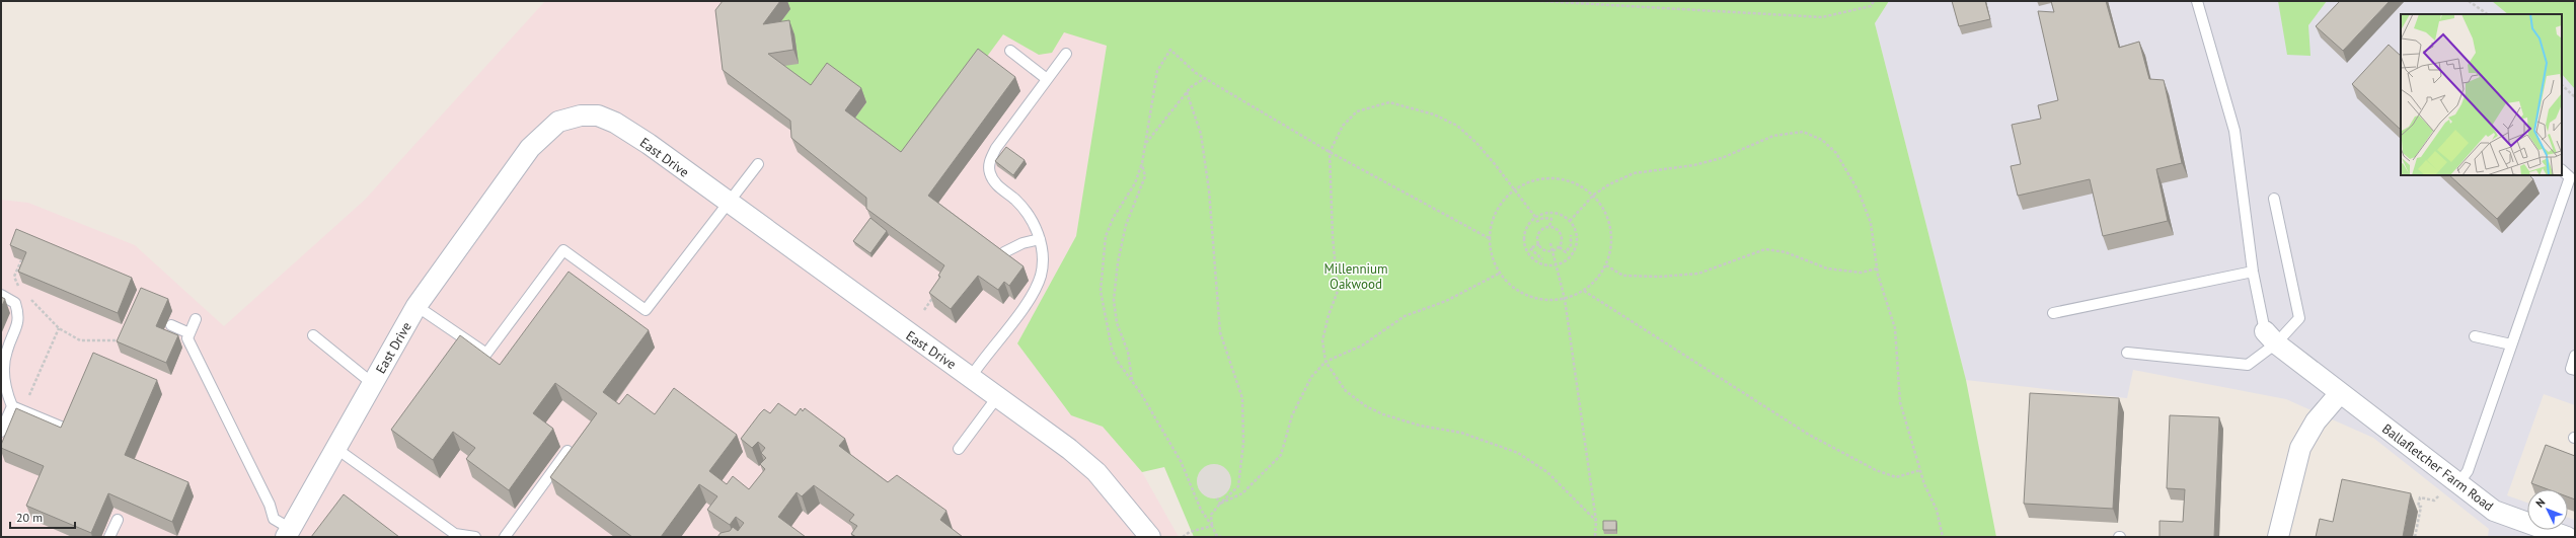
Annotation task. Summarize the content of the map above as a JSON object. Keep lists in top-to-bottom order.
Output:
{
  "streets": {
    "street": ["East Drive", "Ballafletcher Farm Road"]
  },
  "parks": ["Millennium Oakwood"],
  "scale_bar": "20 m",
  "north": "top left"
}
